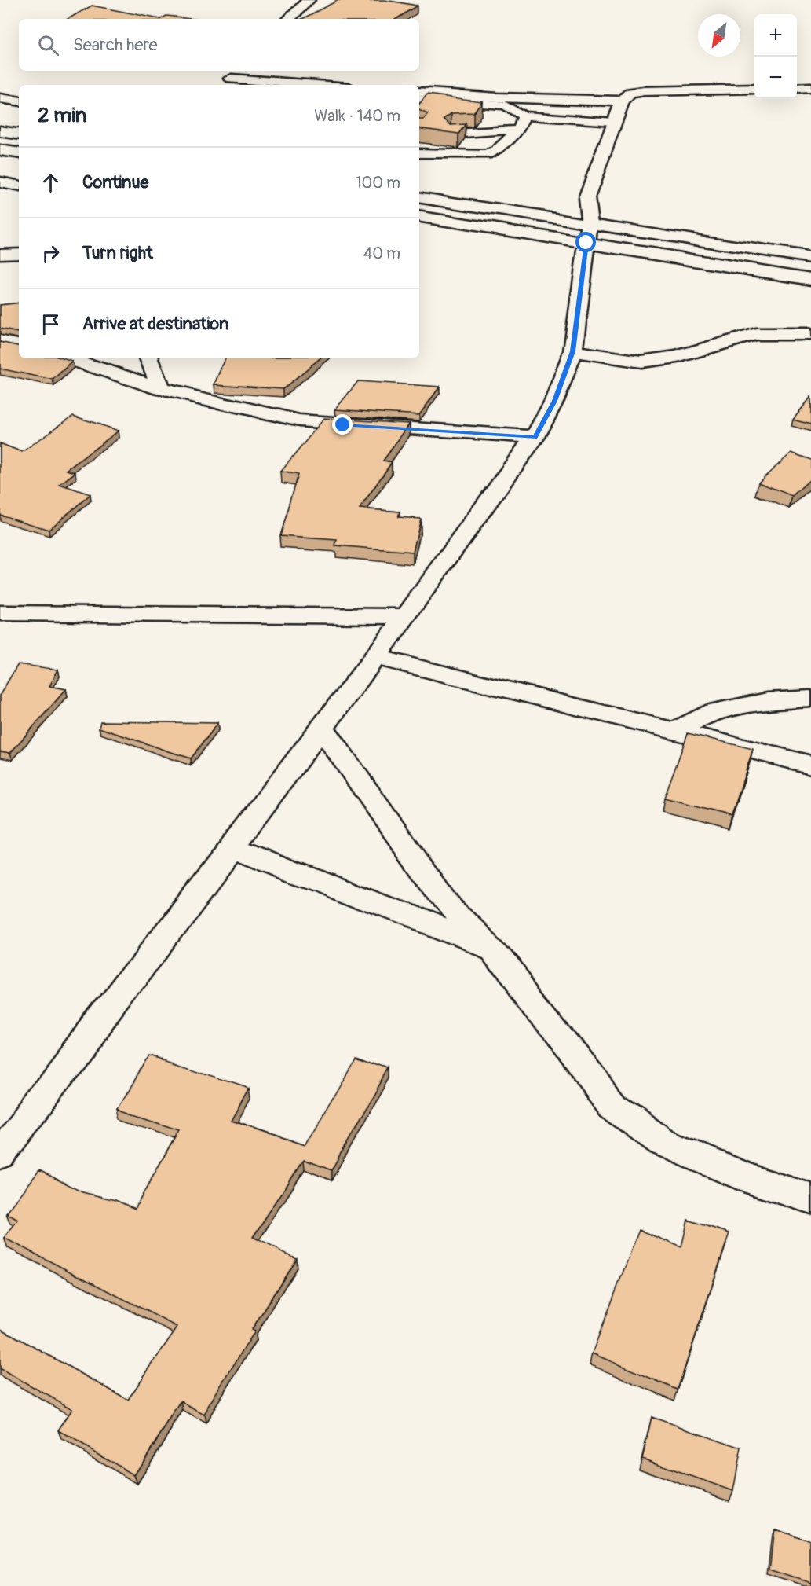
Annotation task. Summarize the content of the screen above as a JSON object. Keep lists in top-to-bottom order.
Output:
{
  "north": "bottom left",
  "page": {
    "map_buttons": ["+", "−"],
    "search": "Search here",
    "heading": ["2 min", "Walk · 140 m"],
    "list": [
      ["Continue", "100 m"],
      ["Turn right", "40 m"],
      "Arrive at destination"
    ]
  }
}
